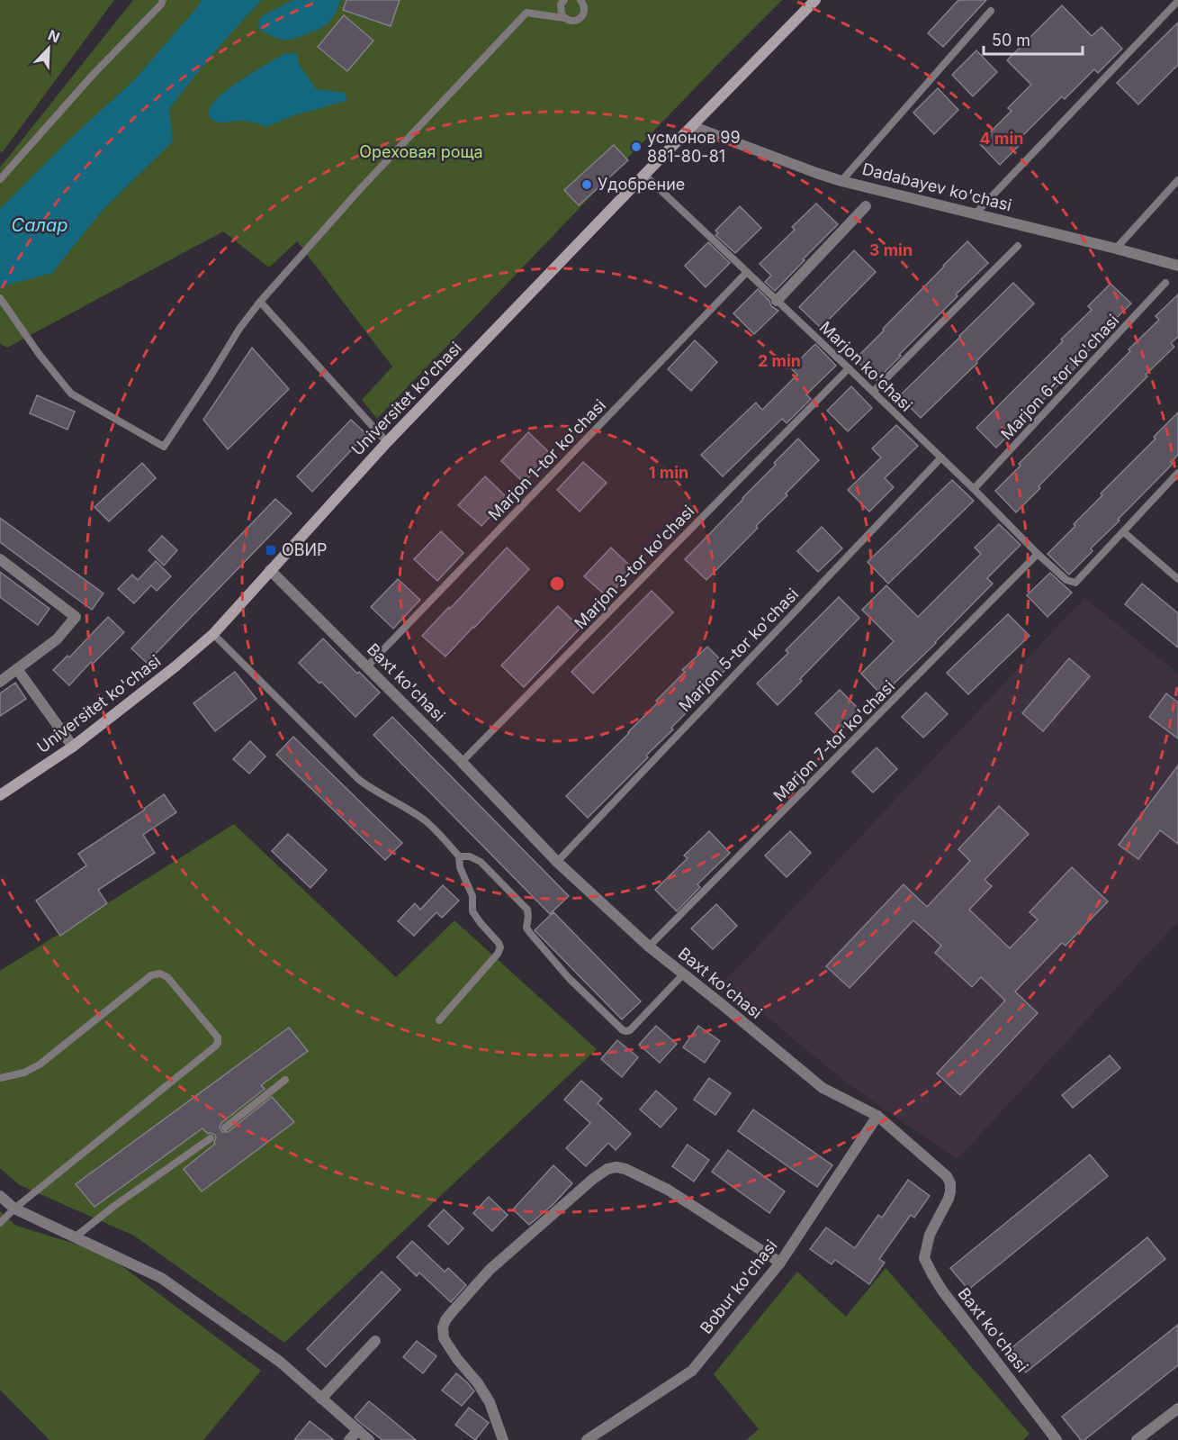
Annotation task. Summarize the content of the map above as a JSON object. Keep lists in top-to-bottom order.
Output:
{
  "streets": {
    "main road": ["Universitet ko'chasi"],
    "street": ["Dadabayev ko'chasi", "Baxt ko'chasi", "Bobur ko'chasi"],
    "lane": [
      "Marjon ko'chasi",
      "Marjon 6-tor ko'chasi",
      "Marjon 1-tor ko'chasi",
      "Marjon 3-tor ko'chasi",
      "Marjon 5-tor ko'chasi",
      "Marjon 7-tor ko'chasi"
    ]
  },
  "crossings": [
    ["Dadabayev ko'chasi", "Universitet ko'chasi"],
    ["Marjon ko'chasi", "Marjon 6-tor ko'chasi"],
    ["Marjon ko'chasi", "Universitet ko'chasi"],
    ["Marjon ko'chasi", "Marjon 1-tor ko'chasi"],
    ["Marjon ko'chasi", "Marjon 3-tor ko'chasi"],
    ["Marjon ko'chasi", "Marjon 5-tor ko'chasi"],
    ["Marjon ko'chasi", "Marjon 7-tor ko'chasi"],
    ["Universitet ko'chasi", "Baxt ko'chasi"],
    ["Marjon 1-tor ko'chasi", "Baxt ko'chasi"],
    ["Marjon 3-tor ko'chasi", "Baxt ko'chasi"],
    ["Marjon 5-tor ko'chasi", "Baxt ko'chasi"],
    ["Baxt ko'chasi", "Marjon 7-tor ko'chasi"],
    ["Baxt ko'chasi", "Bobur ko'chasi"]
  ],
  "water": ["Салар"],
  "parks": ["Ореховая роща"],
  "places": {
    "other": ["усмонов 99 881-80-81", "Удобрение"],
    "transit": ["ОВИР"]
  },
  "scale_bar": "50 m",
  "north": "top right",
  "rings": [
    "4 min",
    "3 min",
    "2 min",
    "1 min"
  ]
}
